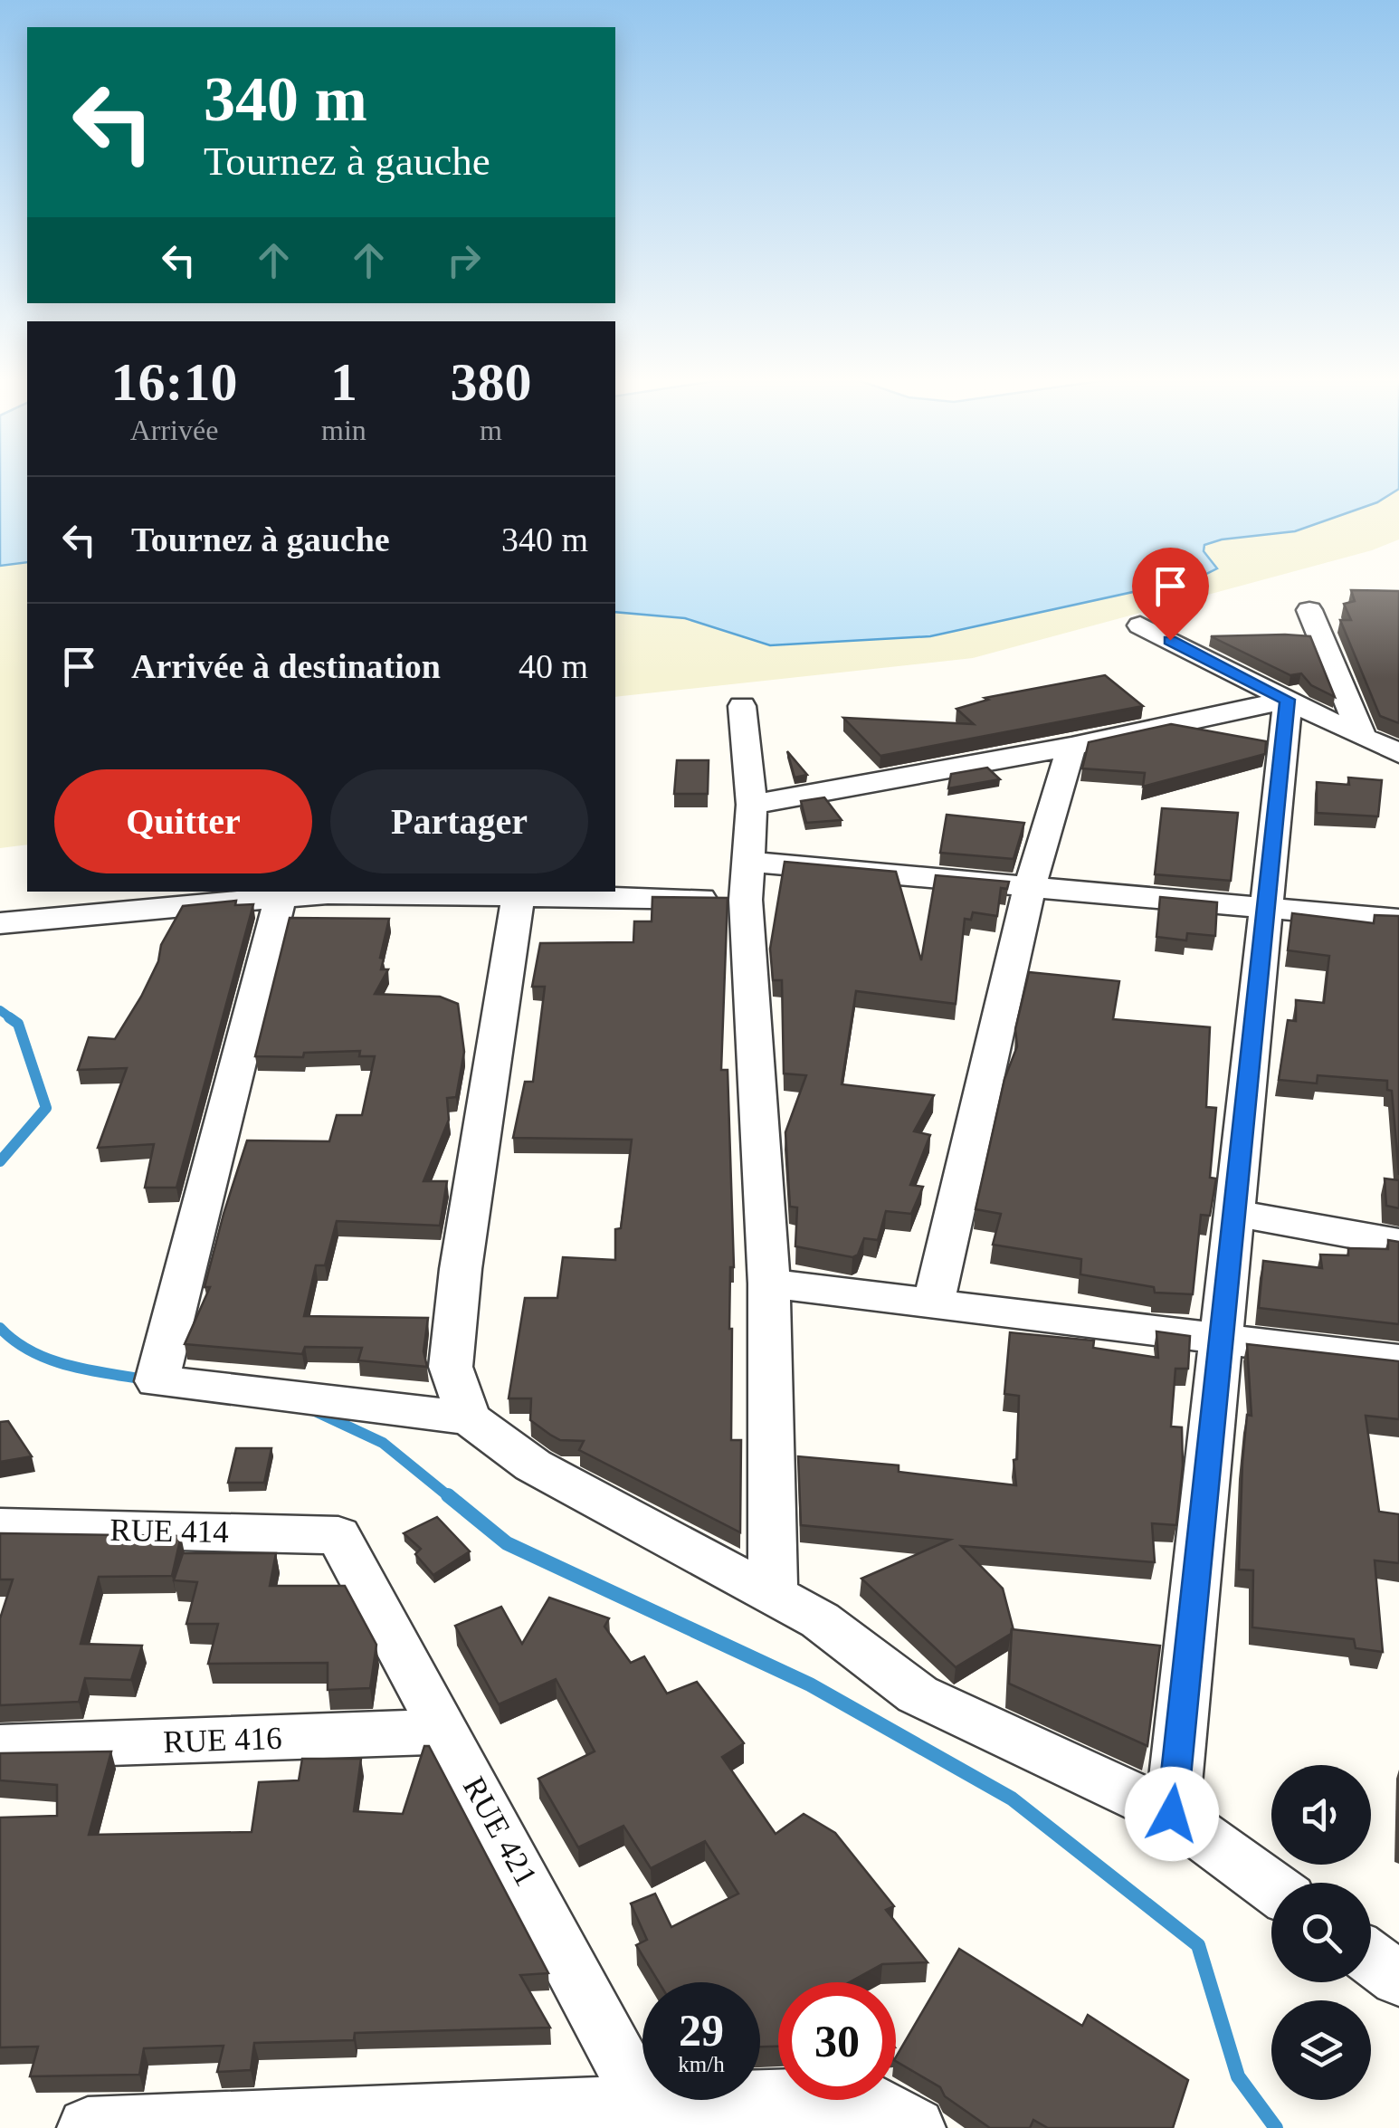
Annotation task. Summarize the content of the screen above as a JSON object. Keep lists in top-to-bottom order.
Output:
{
  "streets": {
    "street": ["RUE 414", "RUE 416", "RUE 421"]
  },
  "crossings": [
    ["RUE 414", "RUE 421"],
    ["RUE 416", "RUE 421"]
  ],
  "page": {
    "turn": ["340 m", "Tournez à gauche"],
    "eta": [
      "16:10",
      "Arrivée",
      "1",
      "min",
      "380",
      "m"
    ],
    "list": [
      {
        "name": "Tournez à gauche",
        "value": "340 m"
      },
      {
        "name": "Arrivée à destination",
        "value": "40 m"
      }
    ],
    "buttons": ["Quitter", "Partager"],
    "speed": "29 km/h",
    "limit": "30"
  }
}
